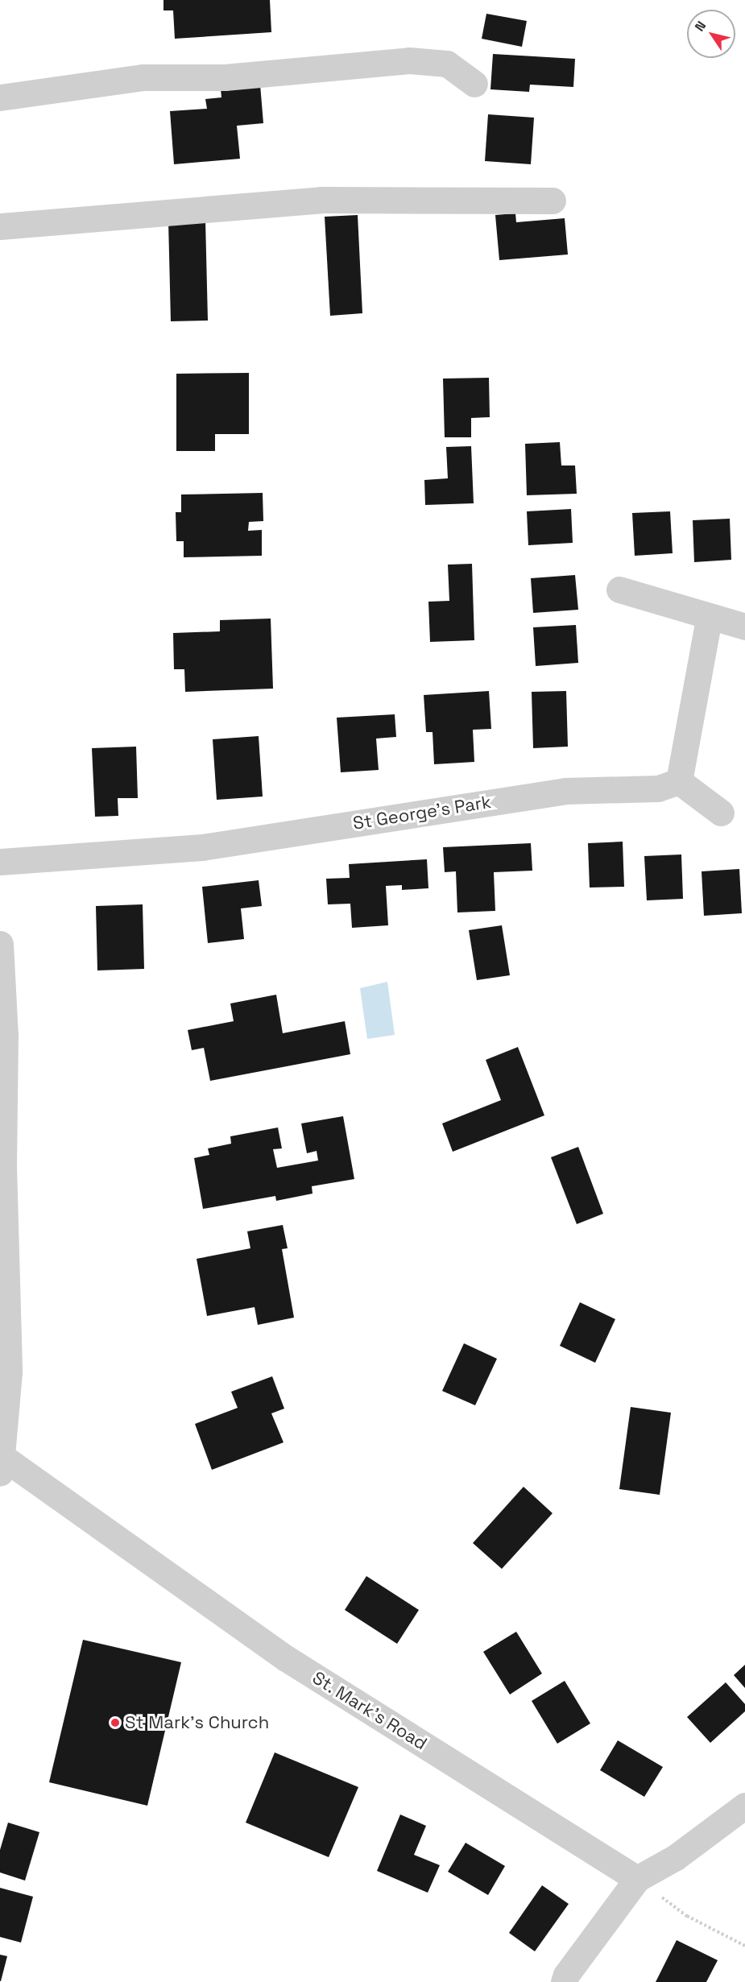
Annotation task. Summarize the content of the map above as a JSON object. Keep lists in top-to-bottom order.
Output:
{
  "streets": {
    "street": ["St George's Park", "St. Mark's Road"]
  },
  "places": ["St Mark's Church"],
  "north": "top left"
}
